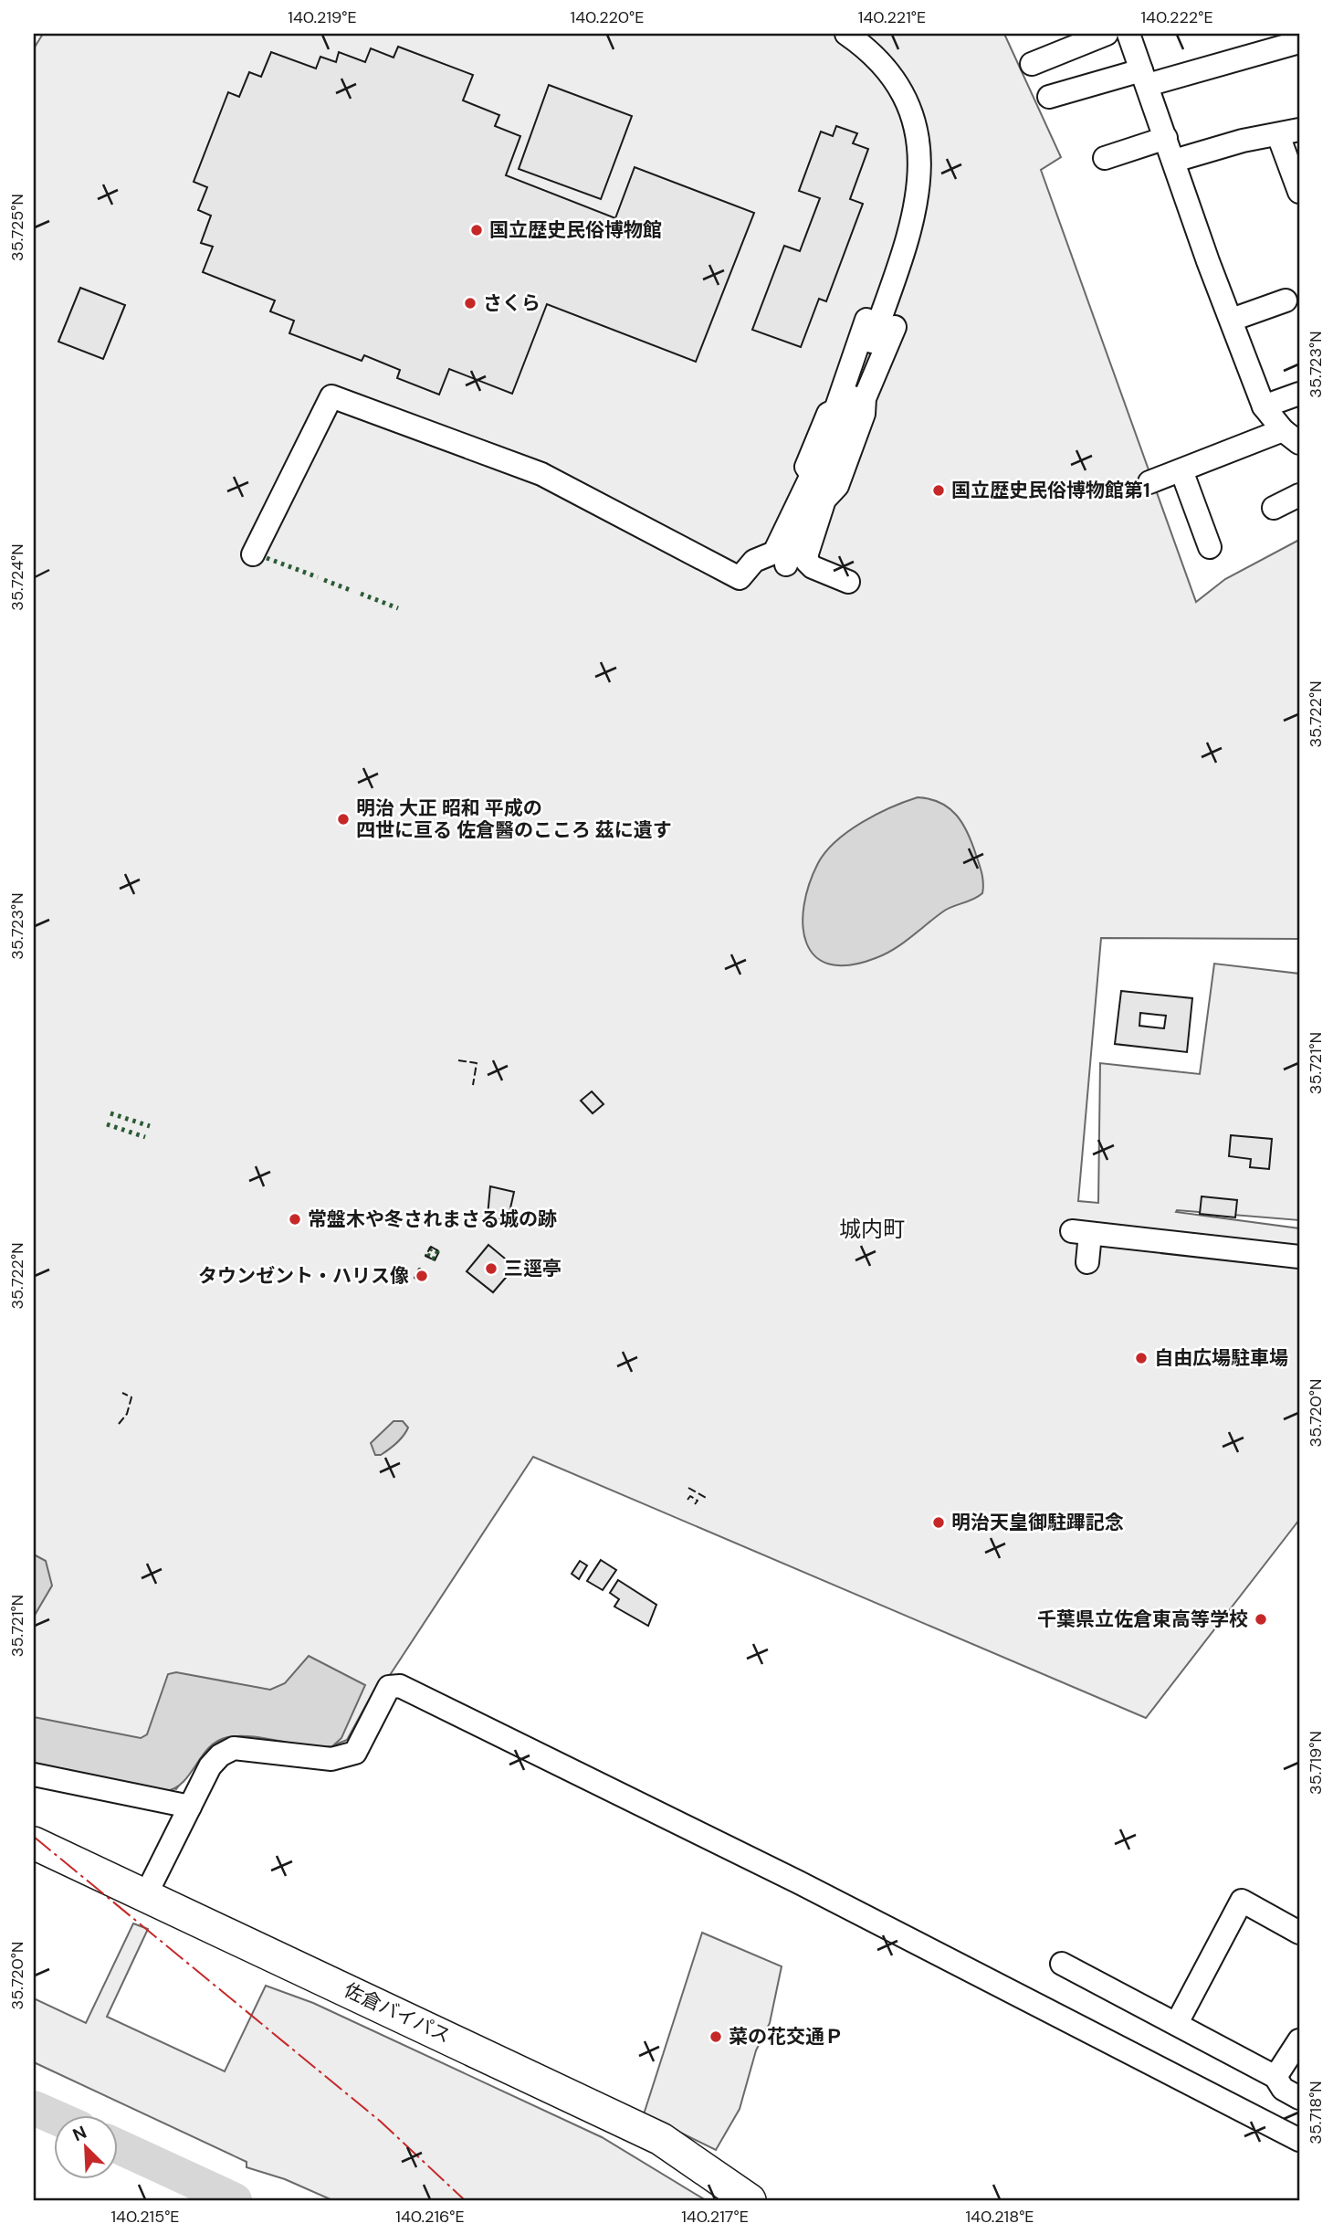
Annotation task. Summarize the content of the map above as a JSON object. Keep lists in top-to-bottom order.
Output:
{
  "streets": {
    "highway": ["佐倉バイパス"]
  },
  "districts": ["城内町"],
  "places": [
    "国立歴史民俗博物館",
    "さくら",
    "国立歴史民俗博物館第1",
    "明治 大正 昭和 平成の 四世に亘る 佐倉醫のこころ 茲に遺す",
    "常盤木や冬されまさる城の跡",
    "三逕亭",
    "タウンゼント・ハリス像",
    "自由広場駐車場",
    "明治天皇御駐蹕記念",
    "千葉県立佐倉東高等学校",
    "菜の花交通Ｐ"
  ],
  "north": "top left",
  "coordinates": [
    "140.219°E",
    "140.220°E",
    "140.221°E",
    "140.222°E",
    "35.725°N",
    "35.723°N",
    "35.724°N",
    "35.722°N",
    "35.721°N",
    "35.720°N",
    "35.719°N",
    "35.718°N",
    "140.215°E",
    "140.216°E",
    "140.217°E",
    "140.218°E"
  ]
}
